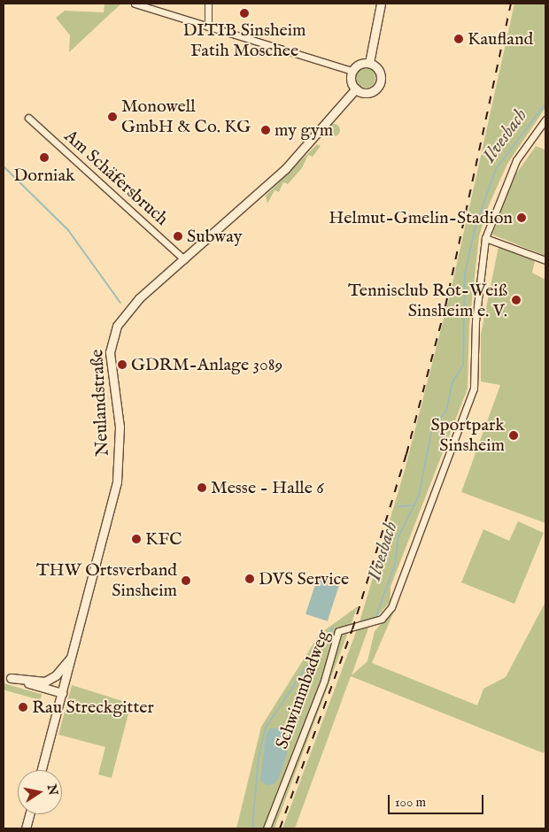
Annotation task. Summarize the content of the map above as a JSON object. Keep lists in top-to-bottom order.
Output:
{
  "streets": {
    "street": ["Am Schäfersbruch", "Neulandstraße", "Schwimmbadweg"]
  },
  "crossings": [
    ["Am Schäfersbruch", "Neulandstraße"]
  ],
  "water": ["Ilvesbach"],
  "places": [
    "DITIB Sinsheim Fatih Moschee",
    "Kaufland",
    "Monowell GmbH & Co. KG",
    "my gym",
    "Dorniak",
    "Helmut-Gmelin-Stadion",
    "Subway",
    "Tennisclub Rot-Weiß Sinsheim e. V.",
    "GDRM-Anlage 3089",
    "Sportpark Sinsheim",
    "Messe - Halle 6",
    "KFC",
    "DVS Service",
    "THW Ortsverband Sinsheim",
    "Rau Streckgitter"
  ],
  "scale_bar": "100 m",
  "north": "right"
}
